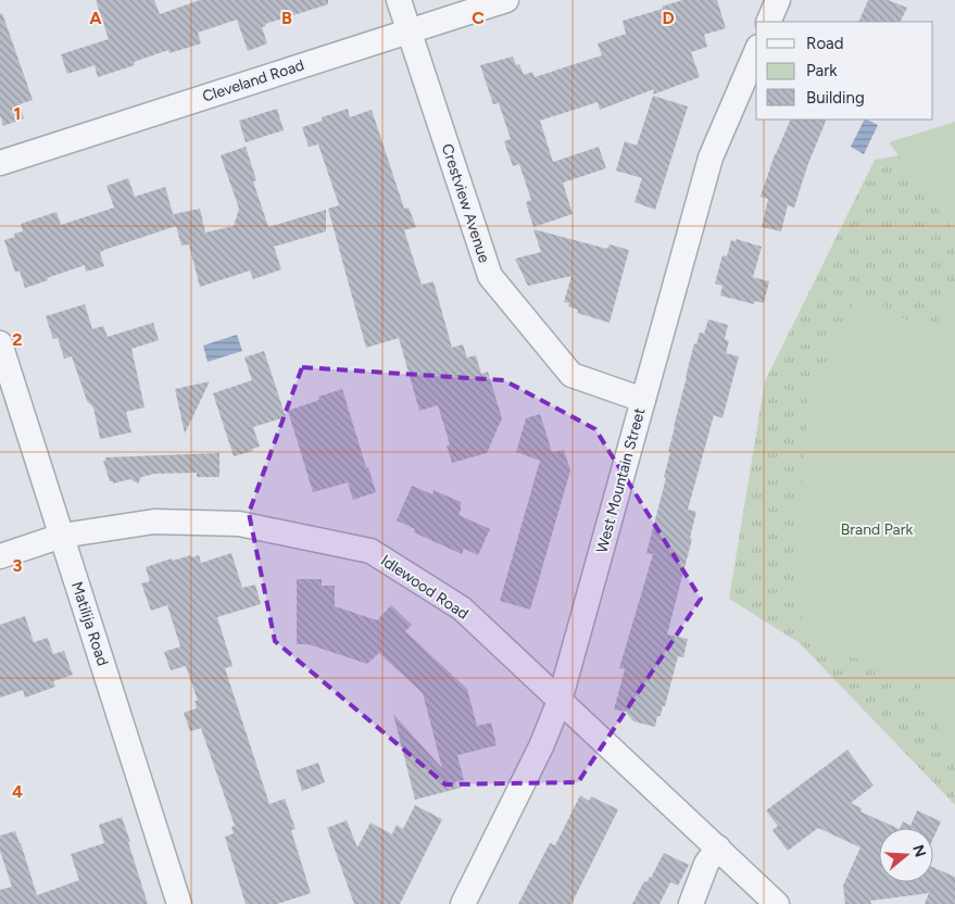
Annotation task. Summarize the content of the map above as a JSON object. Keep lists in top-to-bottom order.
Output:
{
  "streets": {
    "street": [
      "Cleveland Road",
      "Crestview Avenue",
      "West Mountain Street",
      "Idlewood Road",
      "Matilija Road"
    ]
  },
  "crossings": [
    ["Cleveland Road", "Crestview Avenue"],
    ["Crestview Avenue", "West Mountain Street"],
    ["West Mountain Street", "Idlewood Road"],
    ["Idlewood Road", "Matilija Road"]
  ],
  "parks": ["Brand Park"],
  "legend": ["Road", "Park", "Building"],
  "north": "right",
  "grid": {
    "columns": [
      "A",
      "B",
      "C",
      "D"
    ],
    "rows": [
      "1",
      "2",
      "3",
      "4"
    ]
  }
}
